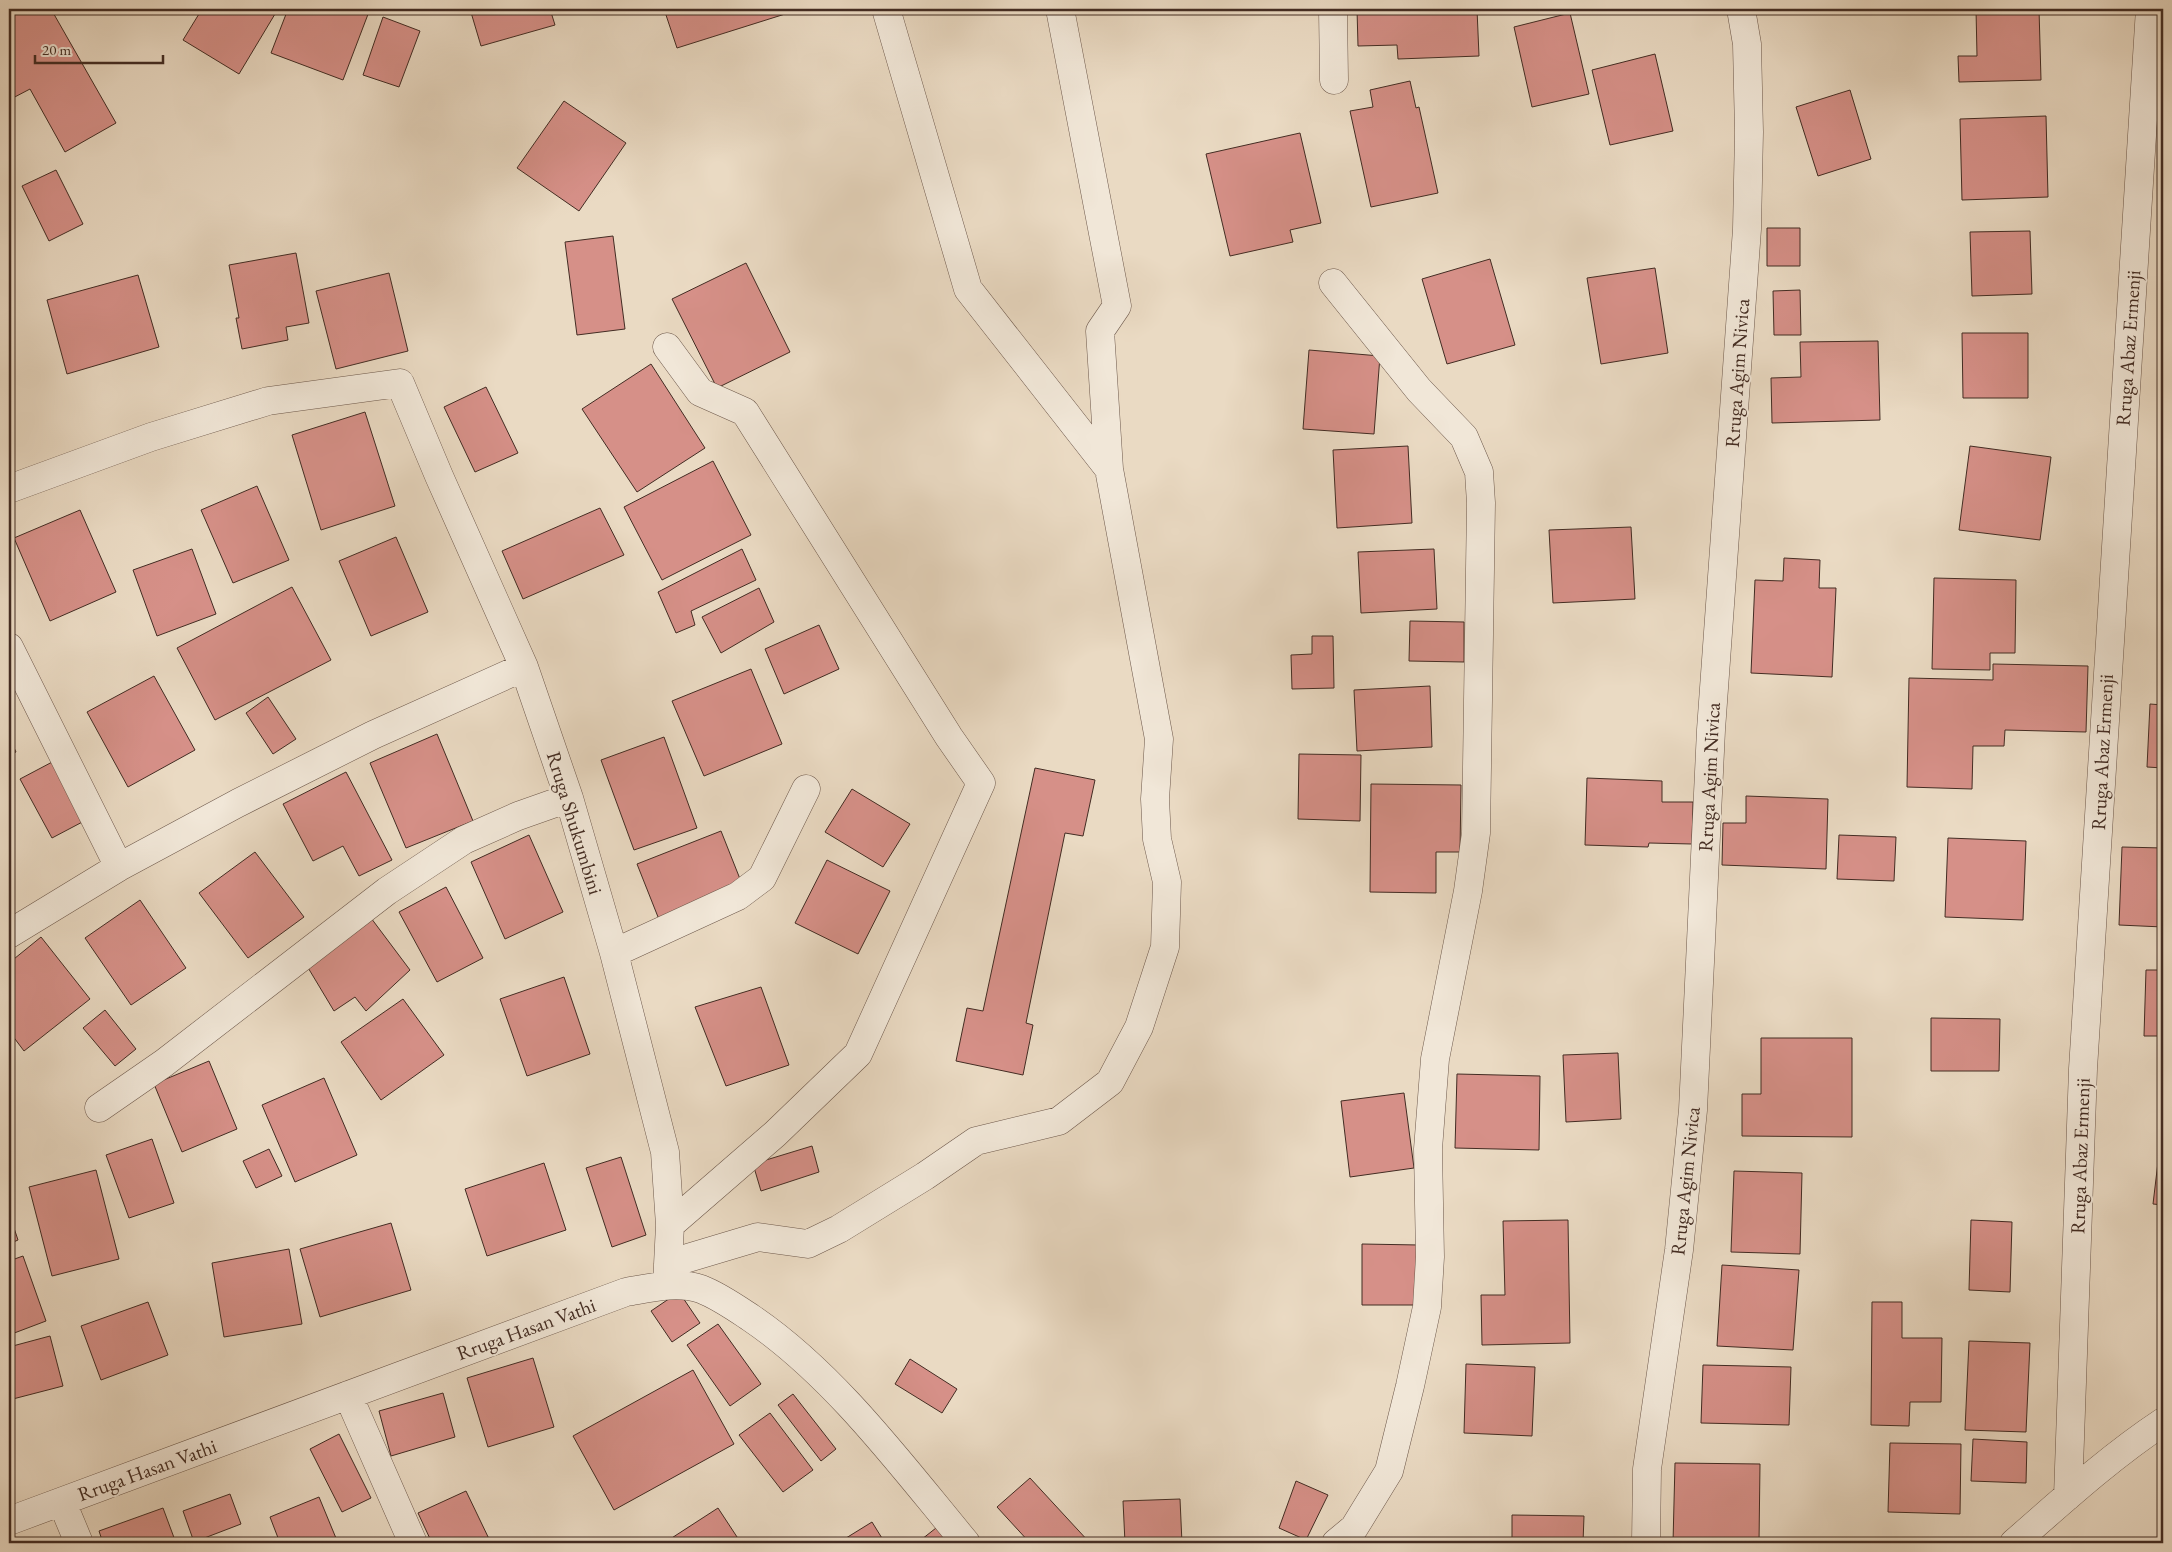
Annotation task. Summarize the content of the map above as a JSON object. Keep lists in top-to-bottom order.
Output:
{
  "streets": {
    "street": [
      "Rruga Abaz Ermenji",
      "Rruga Agim Nivica",
      "Rruga Shukumbini",
      "Rruga Hasan Vathi"
    ]
  },
  "crossings": [
    ["Rruga Shukumbini", "Rruga Hasan Vathi"]
  ],
  "scale_bar": "20 m"
}
